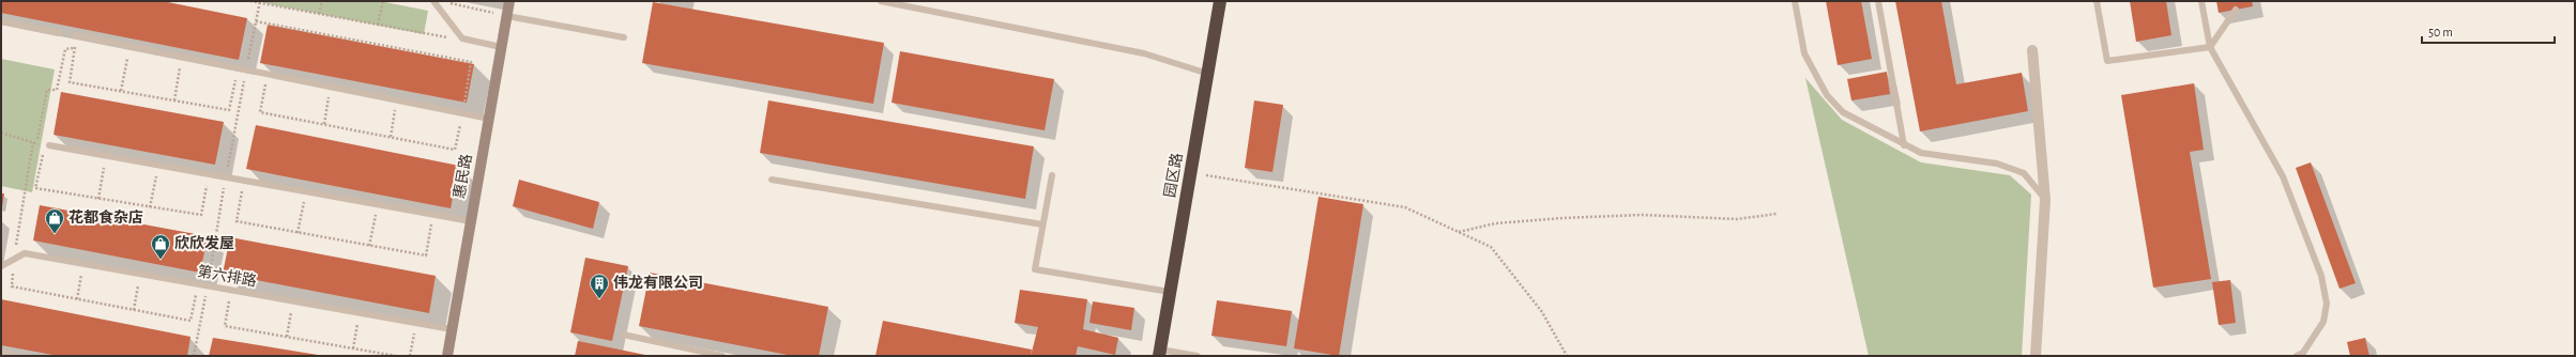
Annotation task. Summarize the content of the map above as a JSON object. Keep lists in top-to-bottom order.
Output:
{
  "streets": {
    "highway": ["园区路"],
    "street": ["惠民路"],
    "lane": ["第六排路"]
  },
  "crossings": [
    ["惠民路", "第六排路"]
  ],
  "places": {
    "shop": ["花都食杂店", "欣欣发屋"],
    "building": ["伟龙有限公司"]
  },
  "scale_bar": "50 m"
}
